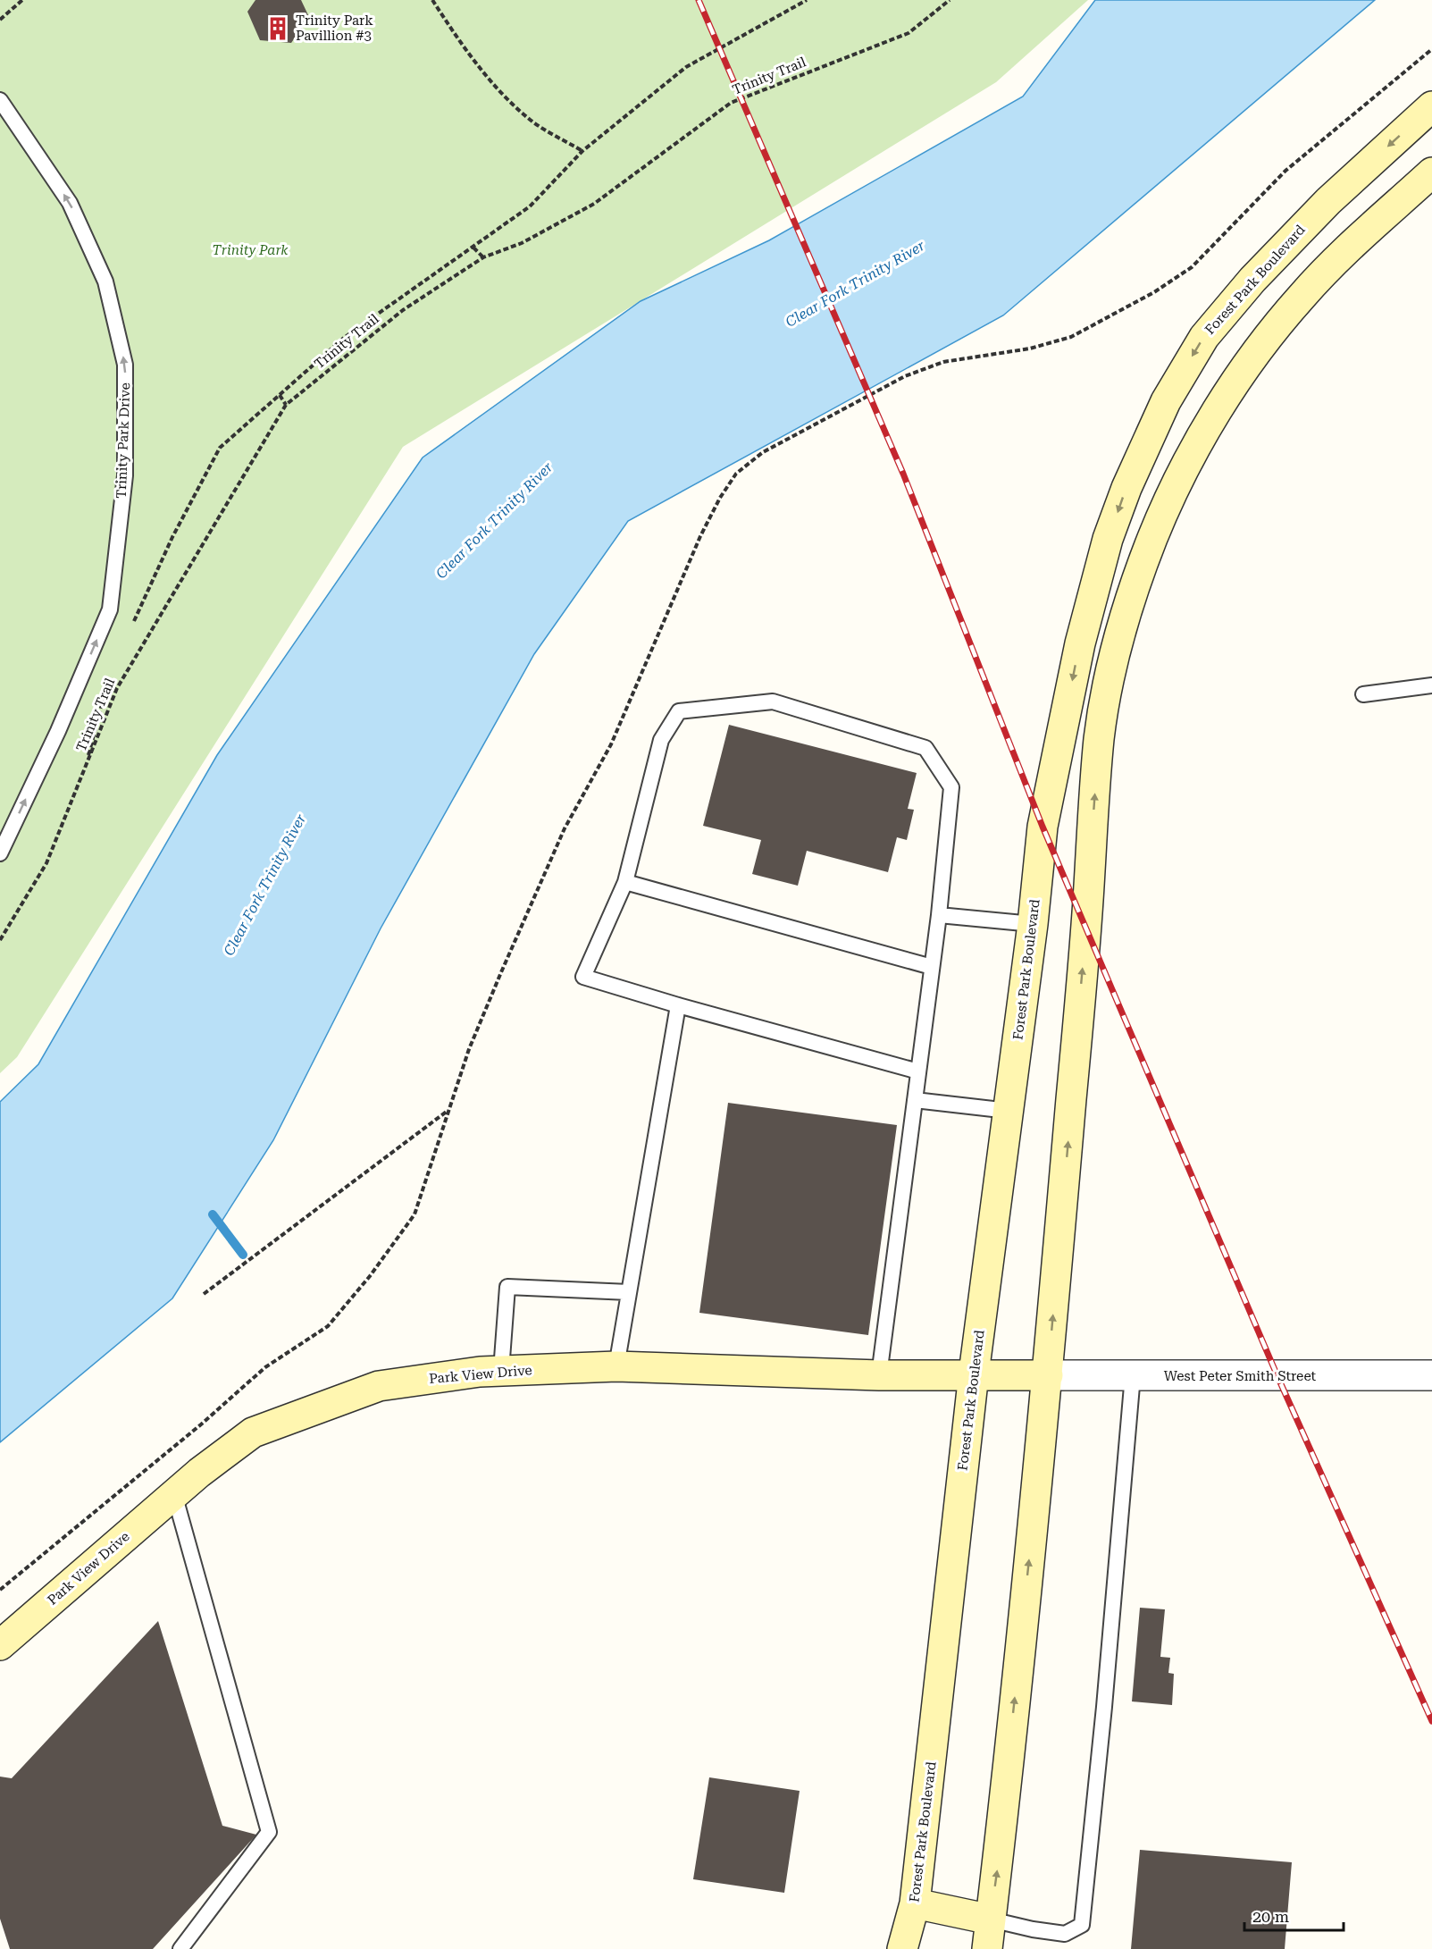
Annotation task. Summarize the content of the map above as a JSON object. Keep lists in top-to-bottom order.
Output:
{
  "streets": {
    "main road": ["Forest Park Boulevard", "Park View Drive"],
    "street": ["West Peter Smith Street"],
    "lane": ["Trinity Park Drive"],
    "path": ["Trinity Trail"]
  },
  "crossings": [
    ["Forest Park Boulevard", "Park View Drive"],
    ["Park View Drive", "West Peter Smith Street"]
  ],
  "one_way": ["Trinity Park Drive"],
  "water": ["Clear Fork Trinity River"],
  "parks": ["Trinity Park"],
  "places": {
    "building": ["Trinity Park Pavillion #3"]
  },
  "scale_bar": "20 m"
}
